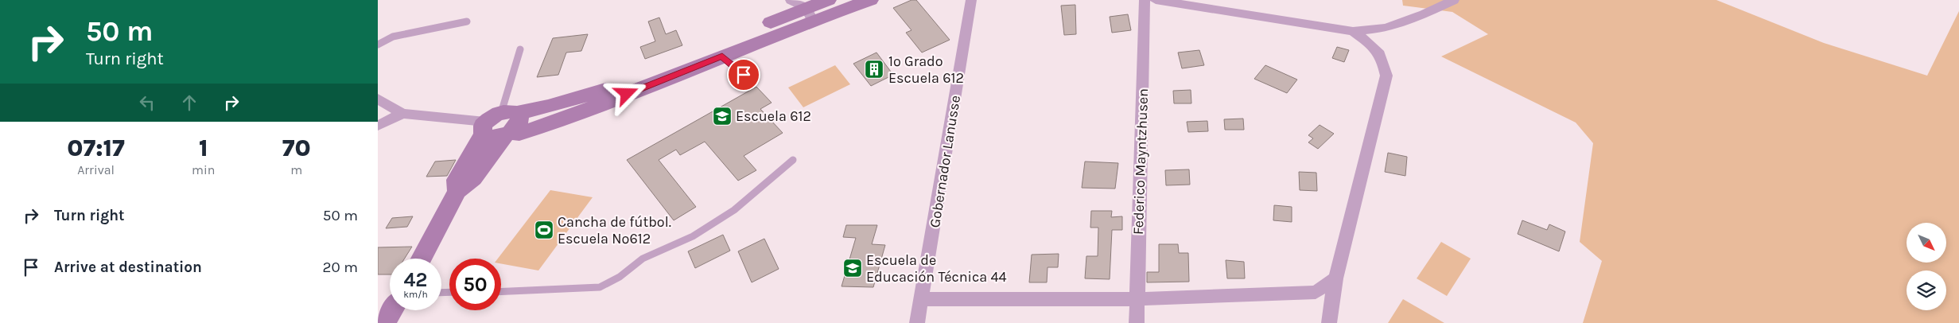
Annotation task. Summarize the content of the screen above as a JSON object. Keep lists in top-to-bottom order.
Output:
{
  "streets": {
    "street": ["Gobernador Lanusse", "Federico Mayntzhusen"]
  },
  "places": {
    "building": ["1º Grado Escuela 612"],
    "school or university": ["Escuela 612", "Escuela de Educación Técnica 44"],
    "sports": ["Cancha de fútbol. Escuela Nº612"]
  },
  "north": "bottom right",
  "page": {
    "turn": ["50 m", "Turn right"],
    "eta": [
      "07:17",
      "Arrival",
      "1",
      "min",
      "70",
      "m"
    ],
    "list": [
      {
        "name": "Turn right",
        "value": "50 m"
      },
      {
        "name": "Arrive at destination",
        "value": "20 m"
      }
    ],
    "speed": "42 km/h",
    "limit": "50"
  }
}
